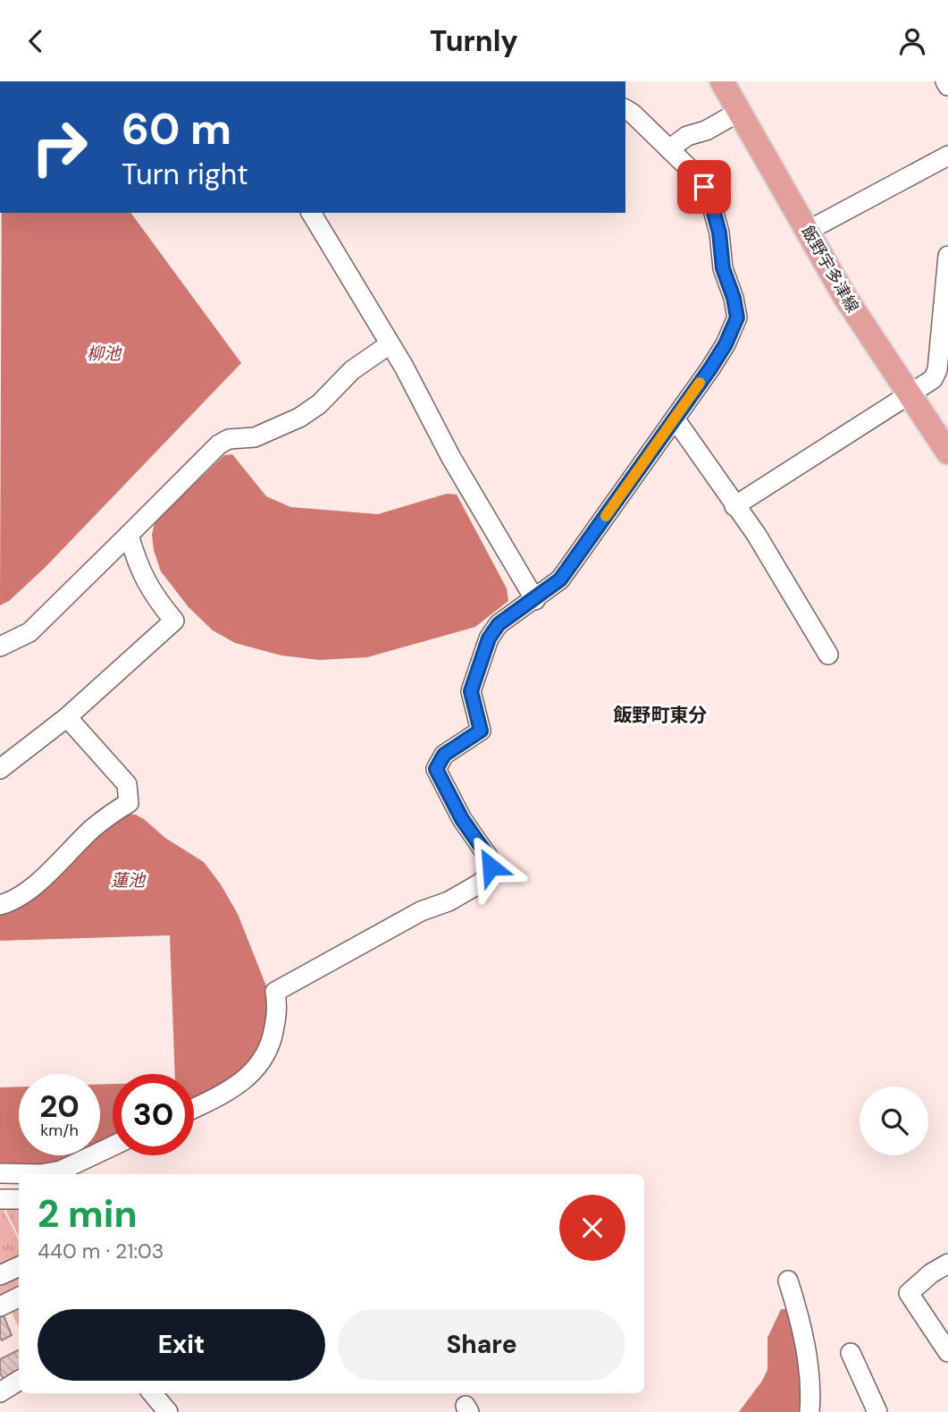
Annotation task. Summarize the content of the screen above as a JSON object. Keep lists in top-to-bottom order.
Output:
{
  "streets": {
    "main road": ["飯野宇多津線"]
  },
  "districts": ["飯野町東分"],
  "water": ["柳池", "蓮池"],
  "page": {
    "header": "Turnly",
    "turn": ["60 m", "Turn right"],
    "speed": "20 km/h",
    "limit": "30",
    "heading": ["2 min", "440 m · 21:03"],
    "buttons": ["Exit", "Share"]
  }
}
